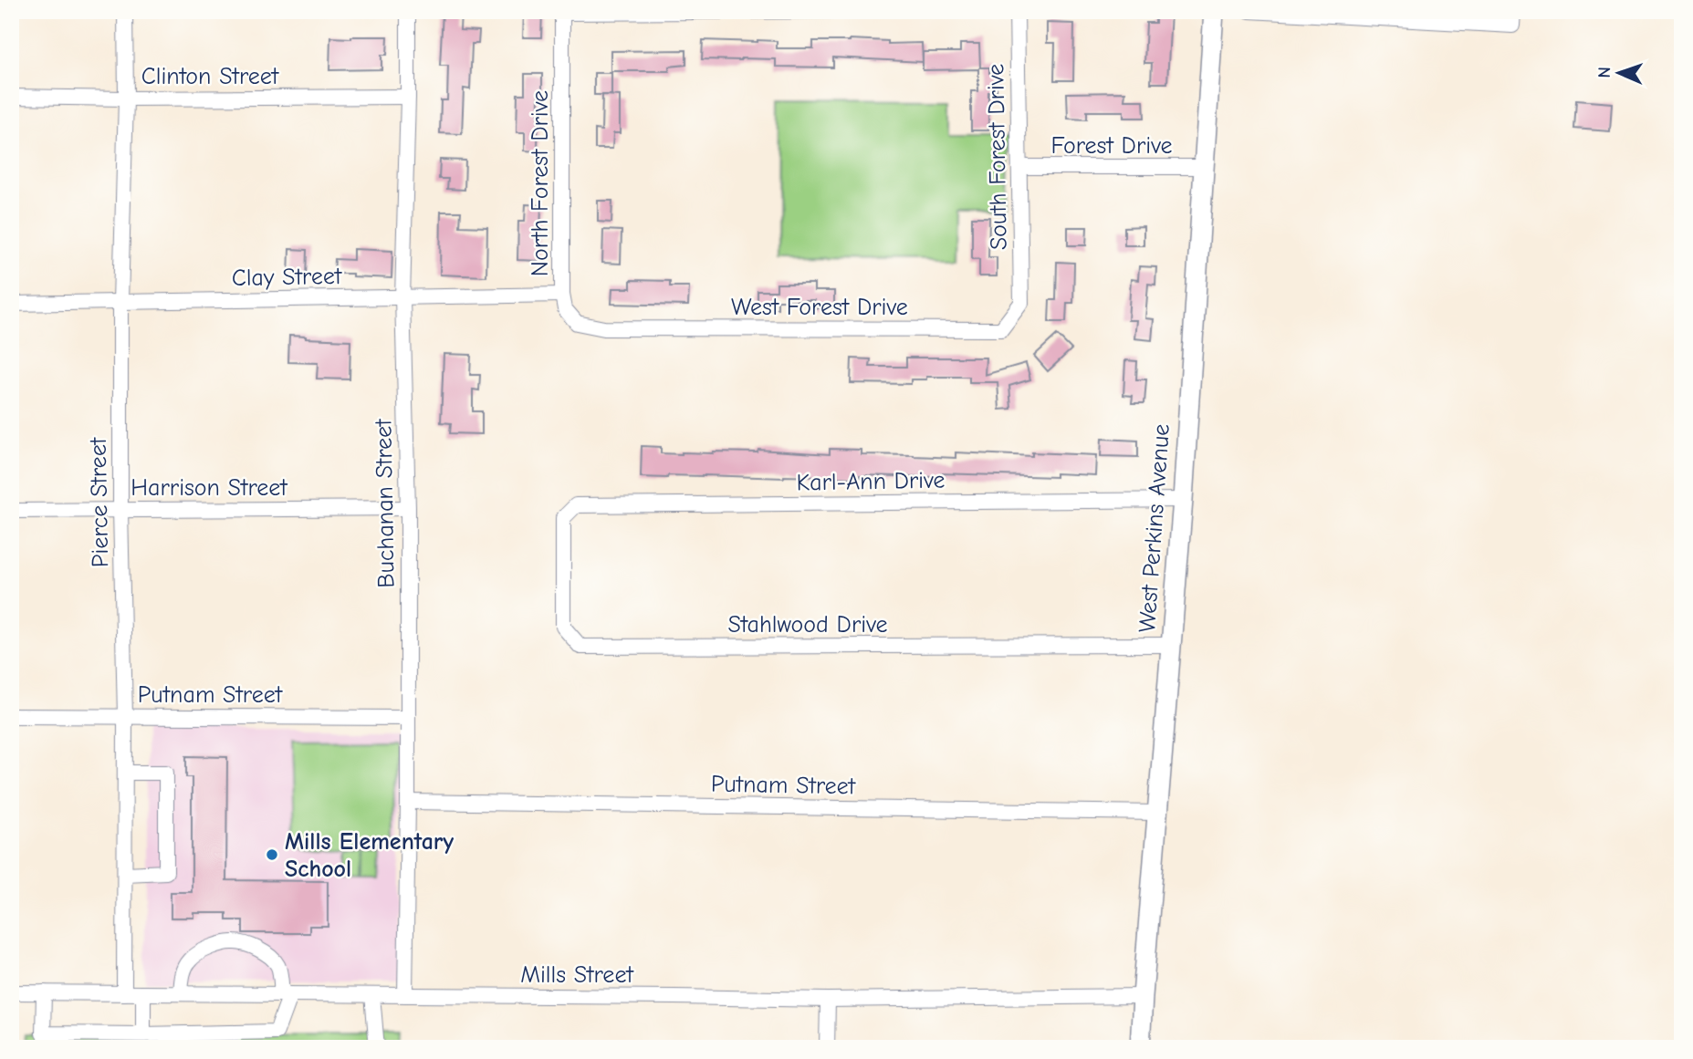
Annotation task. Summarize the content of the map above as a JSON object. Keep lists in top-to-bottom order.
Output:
{
  "streets": {
    "main road": ["West Perkins Avenue"],
    "street": [
      "Clinton Street",
      "Forest Drive",
      "South Forest Drive",
      "North Forest Drive",
      "Clay Street",
      "West Forest Drive",
      "Karl-Ann Drive",
      "Harrison Street",
      "Pierce Street",
      "Buchanan Street",
      "Stahlwood Drive",
      "Putnam Street",
      "Mills Street"
    ]
  },
  "crossings": [
    ["Clinton Street", "Pierce Street"],
    ["Clinton Street", "Buchanan Street"],
    ["Forest Drive", "South Forest Drive"],
    ["Forest Drive", "West Perkins Avenue"],
    ["South Forest Drive", "West Forest Drive"],
    ["North Forest Drive", "Clay Street"],
    ["North Forest Drive", "West Forest Drive"],
    ["Clay Street", "Pierce Street"],
    ["Clay Street", "Buchanan Street"],
    ["Karl-Ann Drive", "West Perkins Avenue"],
    ["Karl-Ann Drive", "Stahlwood Drive"],
    ["Harrison Street", "Pierce Street"],
    ["Harrison Street", "Buchanan Street"],
    ["Pierce Street", "Putnam Street"],
    ["Pierce Street", "Mills Street"],
    ["Buchanan Street", "Putnam Street"],
    ["Buchanan Street", "Mills Street"],
    ["West Perkins Avenue", "Stahlwood Drive"],
    ["West Perkins Avenue", "Putnam Street"],
    ["West Perkins Avenue", "Mills Street"]
  ],
  "places": ["Mills Elementary School"],
  "north": "left"
}
